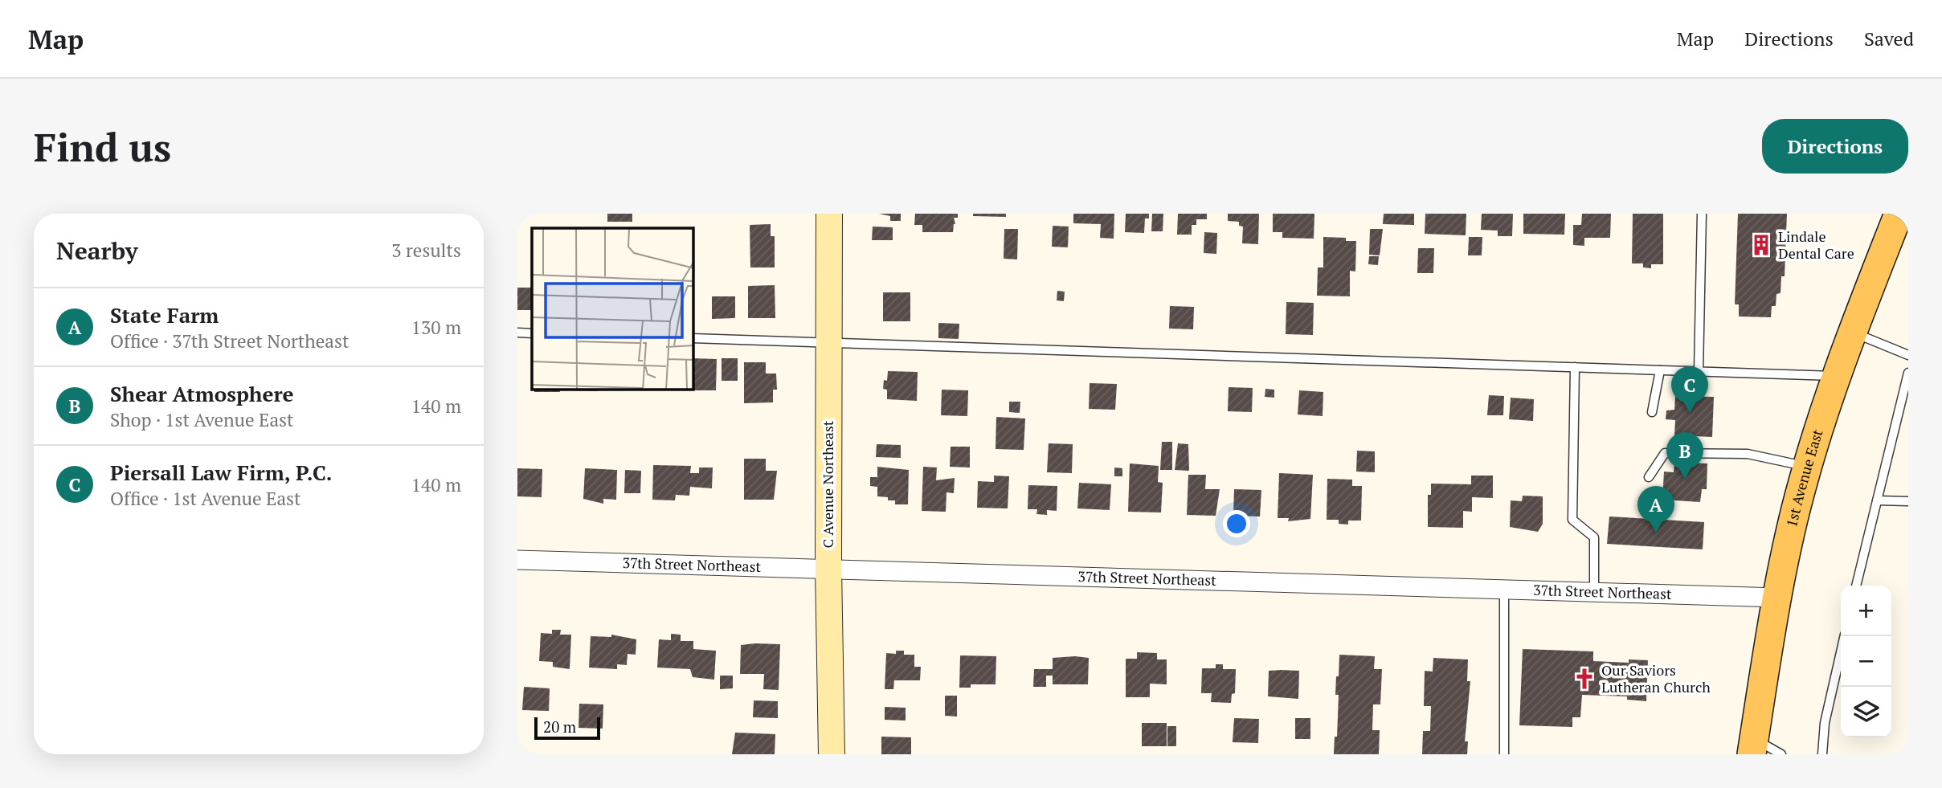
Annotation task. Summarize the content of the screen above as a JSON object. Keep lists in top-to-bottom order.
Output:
{
  "streets": {
    "main road": ["1st Avenue East"],
    "street": ["C Avenue Northeast", "37th Street Northeast"]
  },
  "crossings": [
    ["1st Avenue East", "37th Street Northeast"],
    ["C Avenue Northeast", "37th Street Northeast"]
  ],
  "places": {
    "building": ["Lindale Dental Care"],
    "church": ["Our Saviors Lutheran Church"]
  },
  "scale_bar": "20 m",
  "page": {
    "header": "Map",
    "nav": ["Map", "Directions", "Saved"],
    "buttons": "Directions",
    "title": "Find us",
    "heading": ["Nearby", "3 results"],
    "list": [
      {
        "mark": "A",
        "name": "State Farm",
        "note": "Office · 37th Street Northeast",
        "value": "130 m"
      },
      {
        "mark": "B",
        "name": "Shear Atmosphere",
        "note": "Shop · 1st Avenue East",
        "value": "140 m"
      },
      {
        "mark": "C",
        "name": "Piersall Law Firm, P.C.",
        "note": "Office · 1st Avenue East",
        "value": "140 m"
      }
    ],
    "pins": ["C", "B", "A"],
    "map_buttons": ["+", "−"],
    "scale": "20 m"
  }
}
